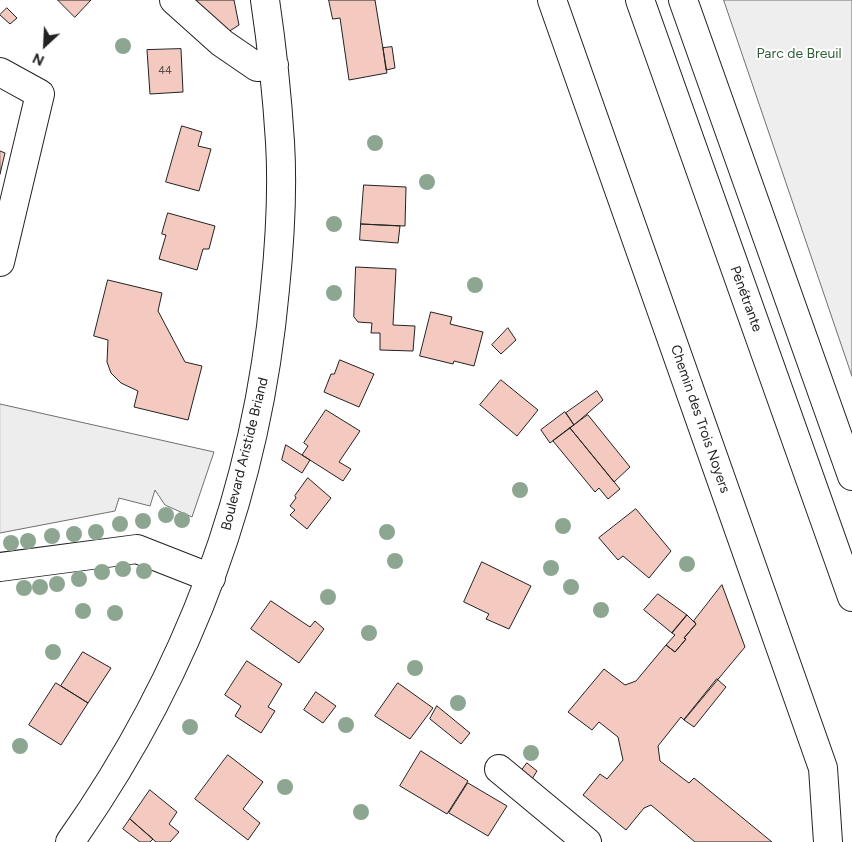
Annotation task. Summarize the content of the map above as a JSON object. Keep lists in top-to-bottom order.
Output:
{
  "streets": {
    "street": ["Pénétrante", "Chemin des Trois Noyers", "Boulevard Aristide Briand"]
  },
  "parks": ["Parc de Breuil"],
  "house_numbers": ["44"],
  "north": "bottom left"
}
